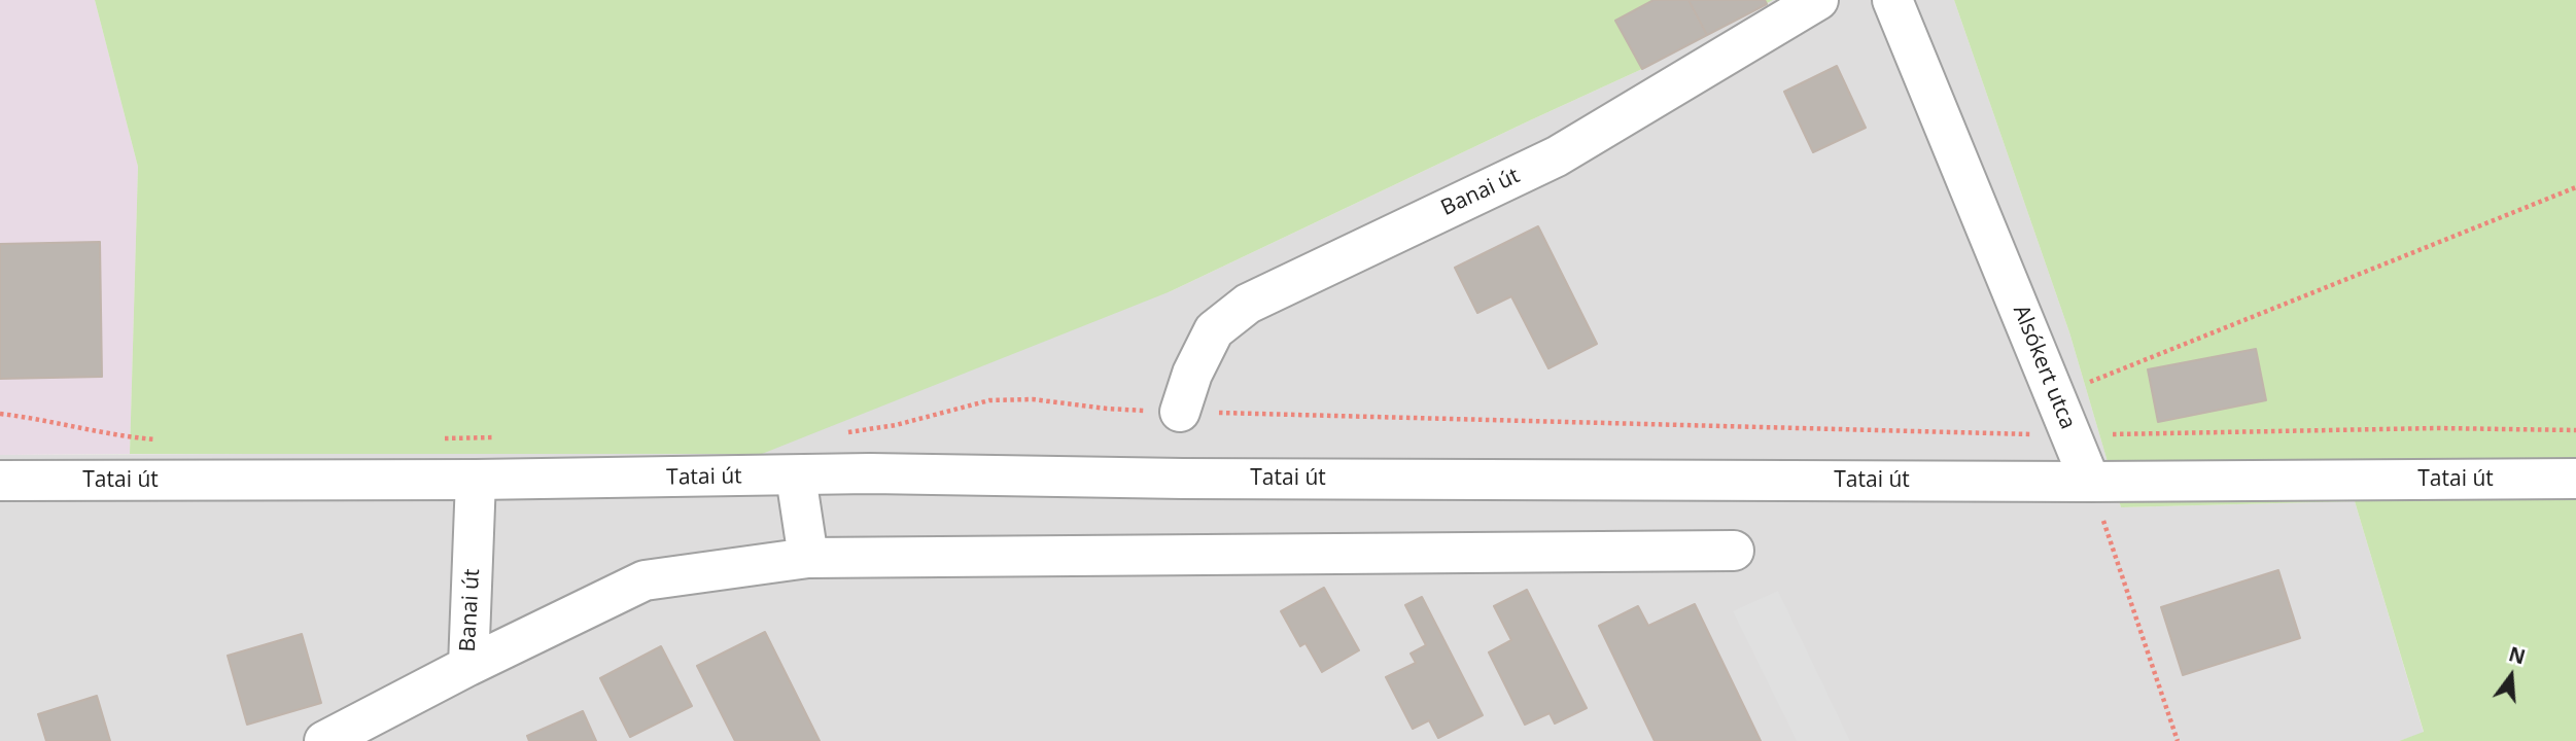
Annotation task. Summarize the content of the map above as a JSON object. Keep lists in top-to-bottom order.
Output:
{
  "streets": {
    "street": ["Banai út", "Alsókert utca", "Tatai út"]
  },
  "crossings": [
    ["Banai út", "Tatai út"],
    ["Alsókert utca", "Tatai út"]
  ],
  "north": "top"
}
